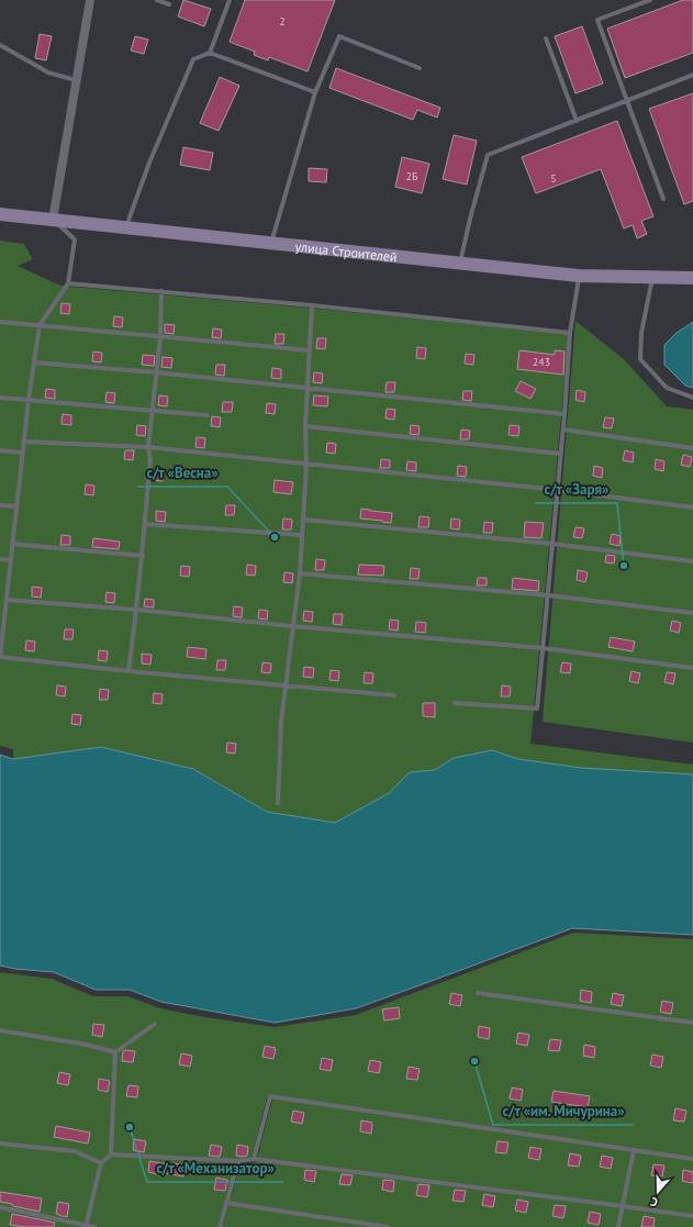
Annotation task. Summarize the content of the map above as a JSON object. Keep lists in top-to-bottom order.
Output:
{
  "streets": {
    "main road": ["улица Строителей"]
  },
  "places": [
    "с/т «Весна»",
    "с/т «Заря»",
    "с/т «им. Мичурина»",
    "с/т «Механизатор»"
  ],
  "house_numbers": [
    "2",
    "2Б",
    "5",
    "243"
  ],
  "north": "bottom"
}
